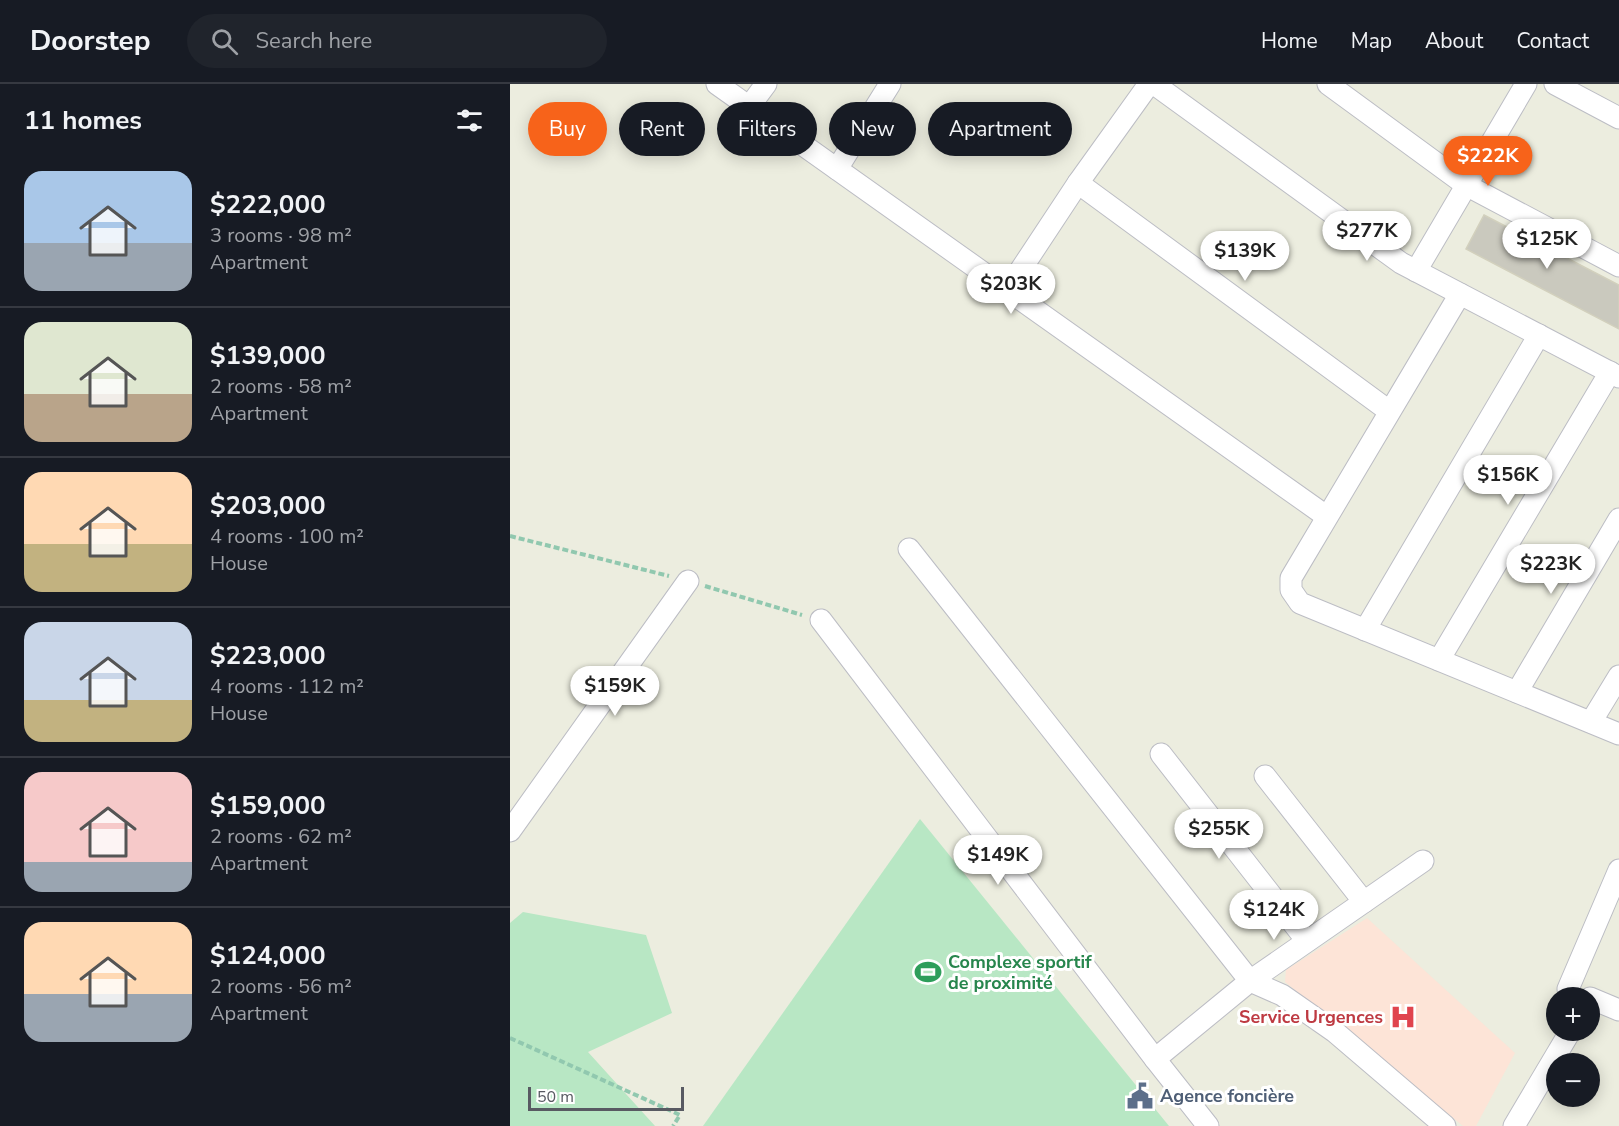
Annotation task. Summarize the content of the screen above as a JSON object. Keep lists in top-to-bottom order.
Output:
{
  "places": {
    "sports": ["Complexe sportif de proximité"],
    "hospital": ["Service Urgences"],
    "public building": ["Agence foncière"]
  },
  "scale_bar": "50 m",
  "page": {
    "header": "Doorstep",
    "search": "Search here",
    "nav": [
      "Home",
      "Map",
      "About",
      "Contact"
    ],
    "heading": "11 homes",
    "chip": [
      "Buy",
      "Rent",
      "Filters",
      "New",
      "Apartment"
    ],
    "price": [
      "$222K",
      "$277K",
      "$125K",
      "$139K",
      "$203K",
      "$156K",
      "$223K",
      "$159K",
      "$255K",
      "$149K",
      "$124K"
    ],
    "list": [
      {
        "name": "$222,000",
        "note": "3 rooms · 98 m² · Apartment"
      },
      {
        "name": "$139,000",
        "note": "2 rooms · 58 m² · Apartment"
      },
      {
        "name": "$203,000",
        "note": "4 rooms · 100 m² · House"
      },
      {
        "name": "$223,000",
        "note": "4 rooms · 112 m² · House"
      },
      {
        "name": "$159,000",
        "note": "2 rooms · 62 m² · Apartment"
      },
      {
        "name": "$124,000",
        "note": "2 rooms · 56 m² · Apartment"
      }
    ],
    "map_buttons": ["+", "−"],
    "scale": "50 m"
  }
}
